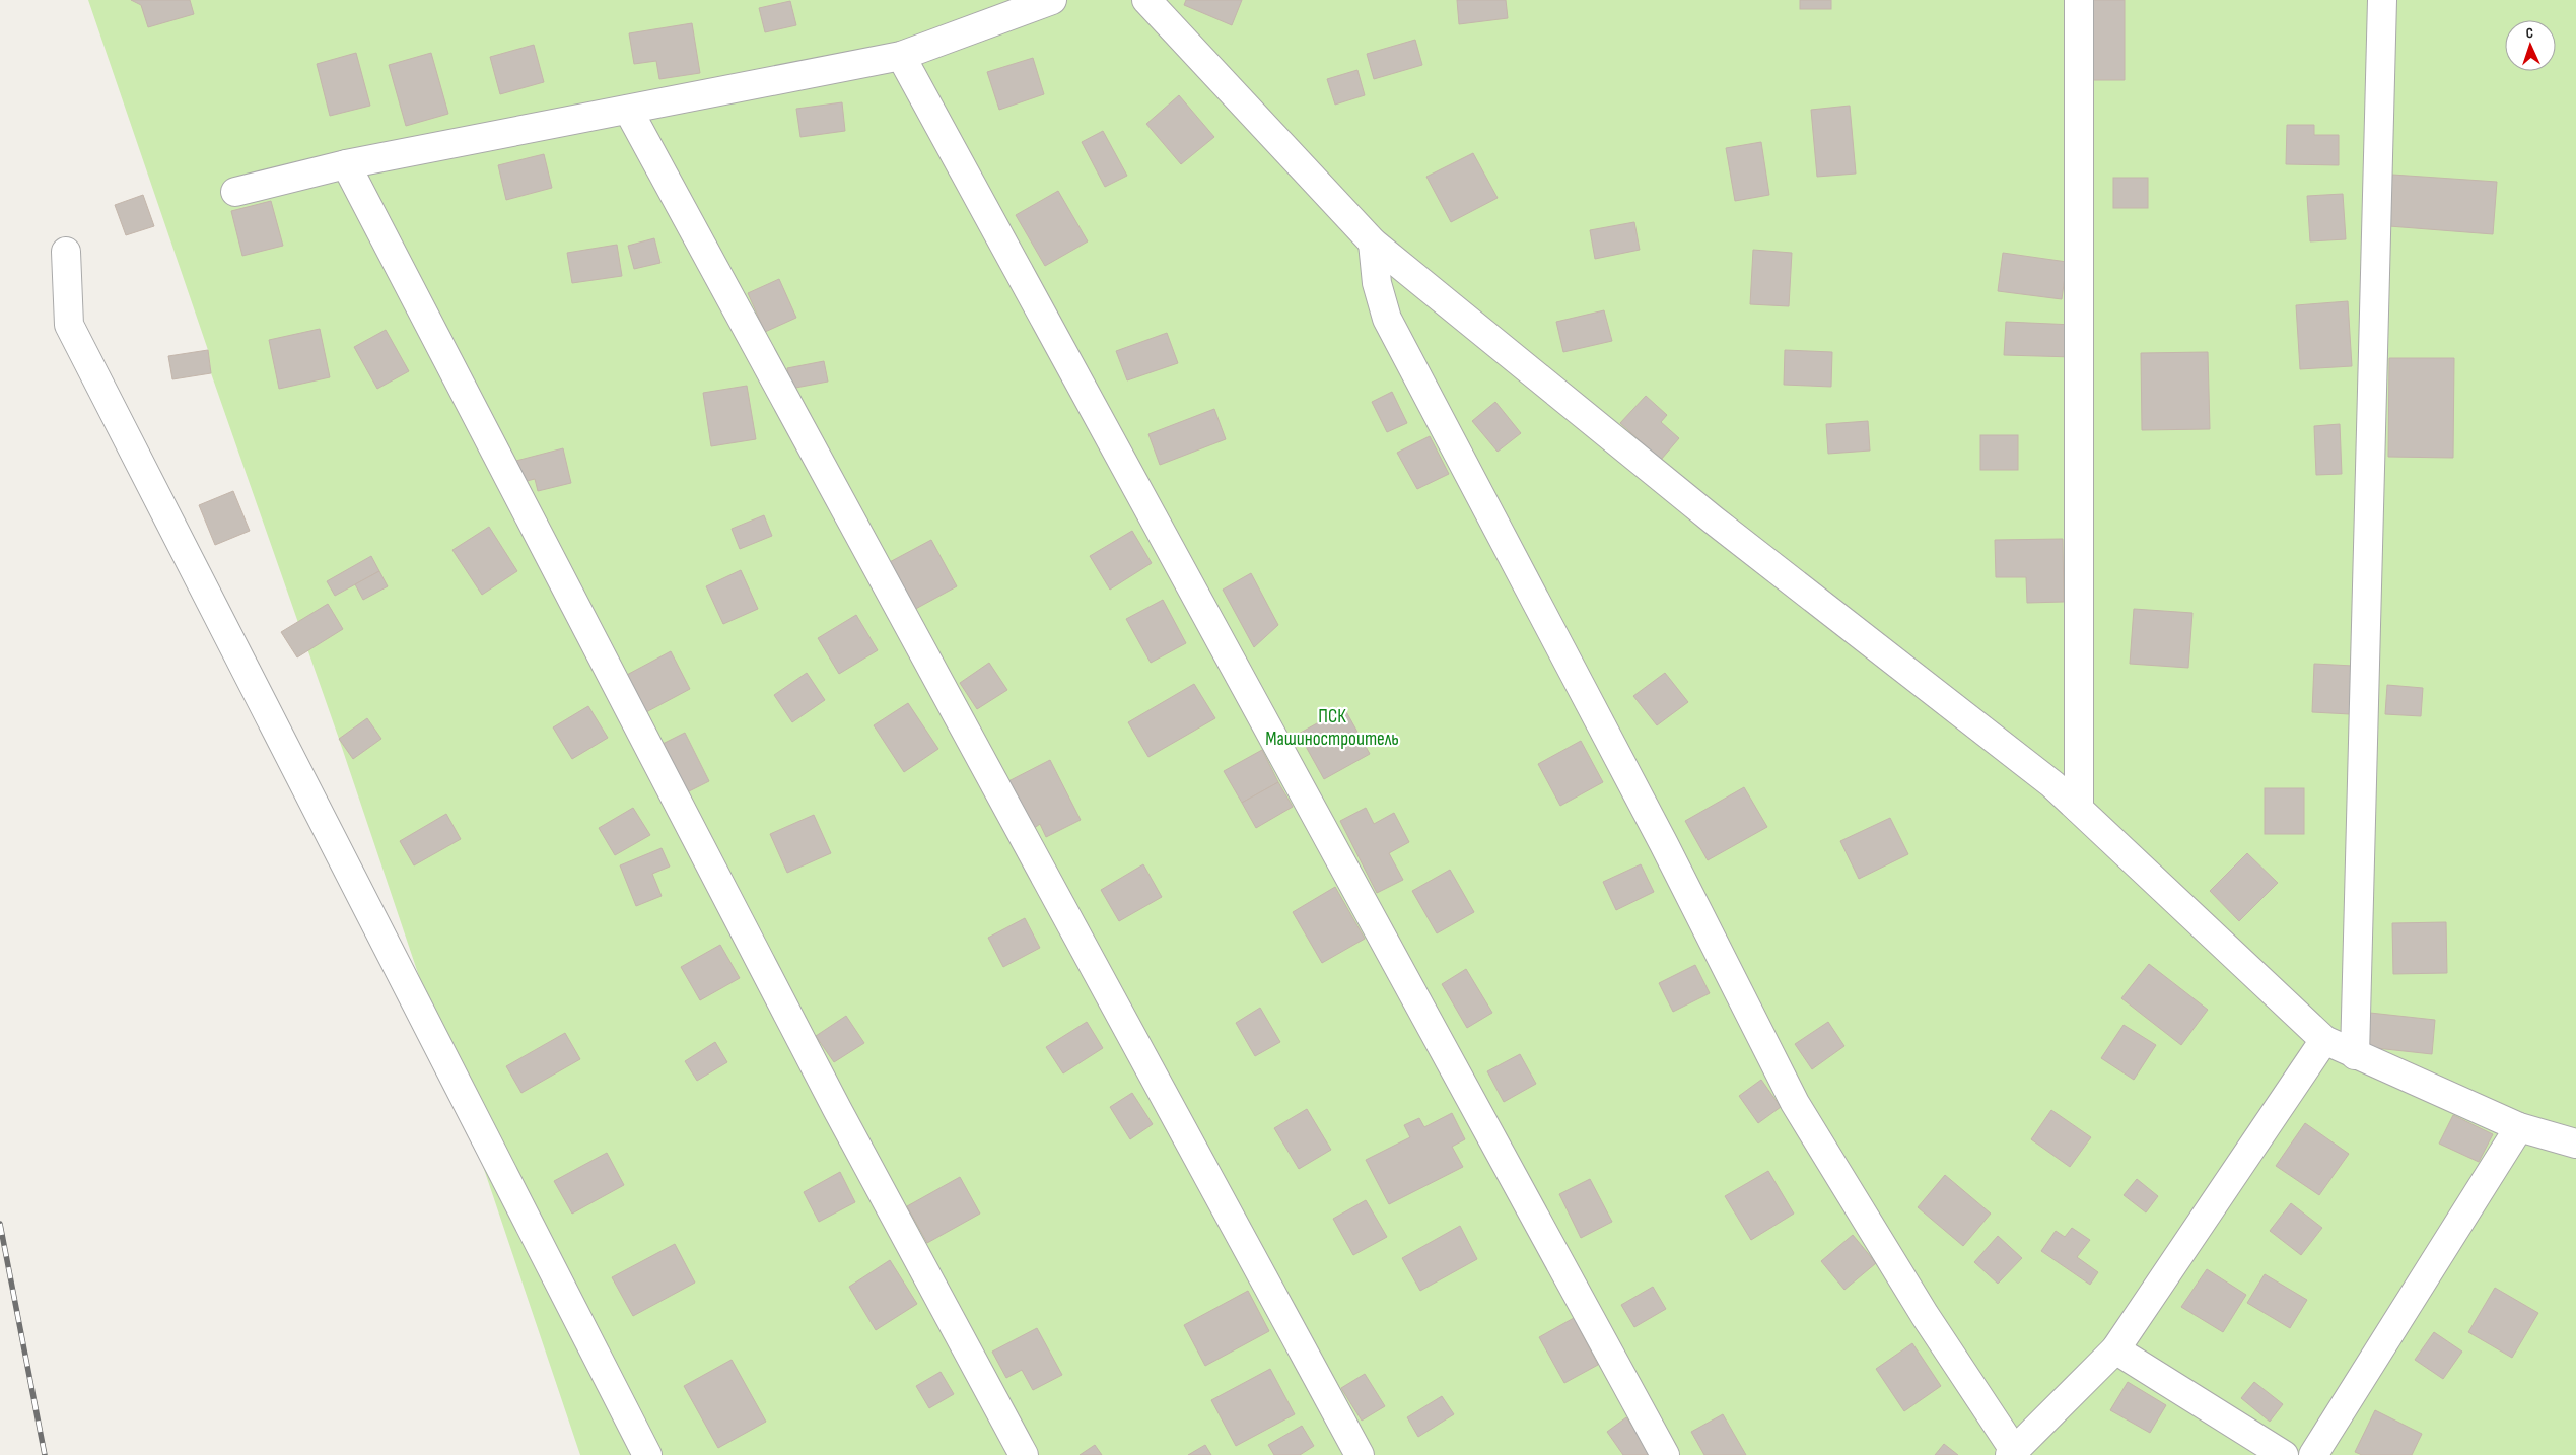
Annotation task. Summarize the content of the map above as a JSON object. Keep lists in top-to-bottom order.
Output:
{
  "parks": ["ПСК Машиностроитель"],
  "north": "top"
}
